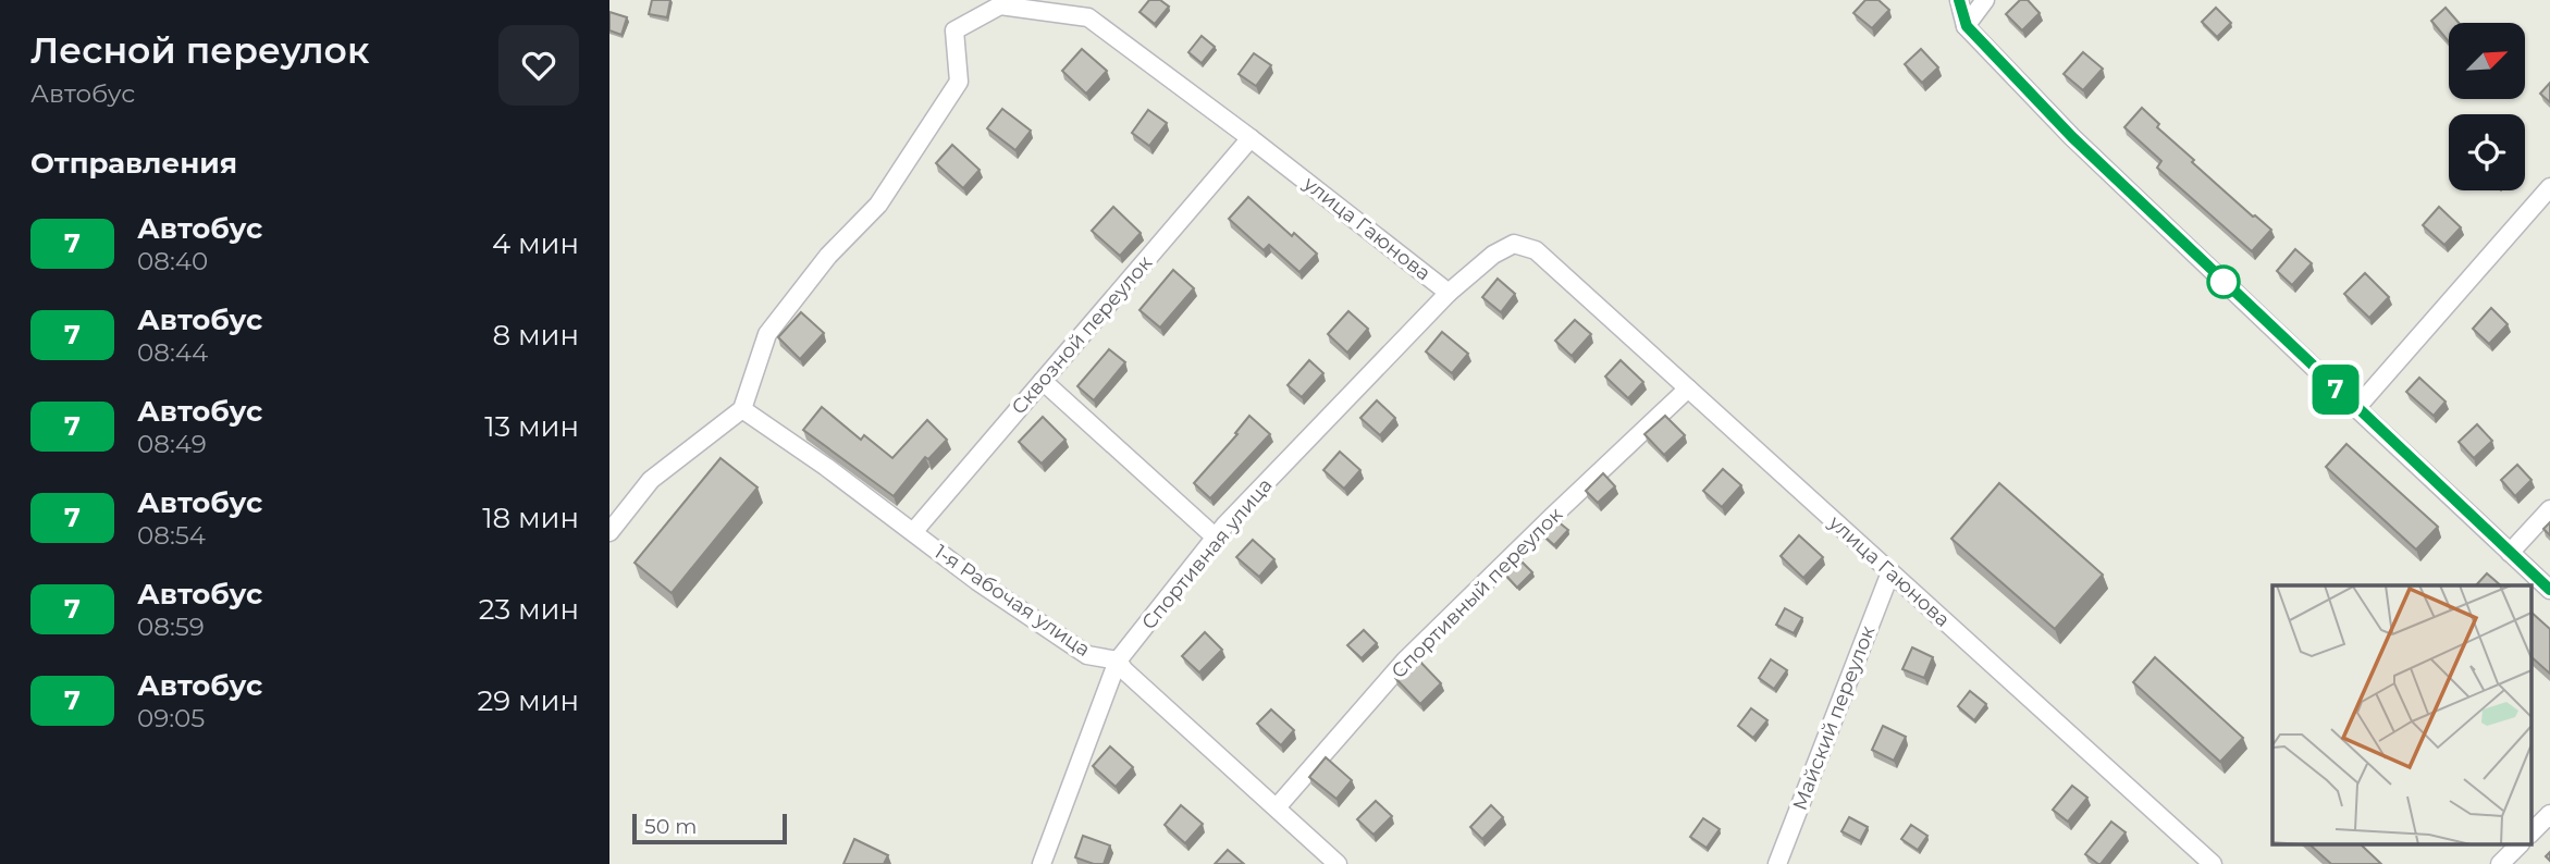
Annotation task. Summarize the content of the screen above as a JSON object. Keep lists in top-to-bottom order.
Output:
{
  "streets": {
    "street": [
      "улица Гаюнова",
      "Сквозной переулок",
      "Спортивная улица",
      "Спортивный переулок",
      "1-я Рабочая улица",
      "Майский переулок"
    ]
  },
  "crossings": [
    ["улица Гаюнова", "Сквозной переулок"],
    ["улица Гаюнова", "Спортивная улица"],
    ["улица Гаюнова", "Спортивный переулок"],
    ["улица Гаюнова", "1-я Рабочая улица"],
    ["улица Гаюнова", "Майский переулок"],
    ["Сквозной переулок", "1-я Рабочая улица"],
    ["Спортивная улица", "1-я Рабочая улица"]
  ],
  "lines": ["bus line 7"],
  "scale_bar": "50 m",
  "north": "top right",
  "page": {
    "heading": [
      ["Лесной переулок", "Автобус"],
      "Отправления"
    ],
    "on_map": "7",
    "list": [
      {
        "mark": "7",
        "name": "Автобус",
        "note": "08:40",
        "value": "4 мин"
      },
      {
        "mark": "7",
        "name": "Автобус",
        "note": "08:44",
        "value": "8 мин"
      },
      {
        "mark": "7",
        "name": "Автобус",
        "note": "08:49",
        "value": "13 мин"
      },
      {
        "mark": "7",
        "name": "Автобус",
        "note": "08:54",
        "value": "18 мин"
      },
      {
        "mark": "7",
        "name": "Автобус",
        "note": "08:59",
        "value": "23 мин"
      },
      {
        "mark": "7",
        "name": "Автобус",
        "note": "09:05",
        "value": "29 мин"
      }
    ],
    "scale": "50 m"
  }
}
